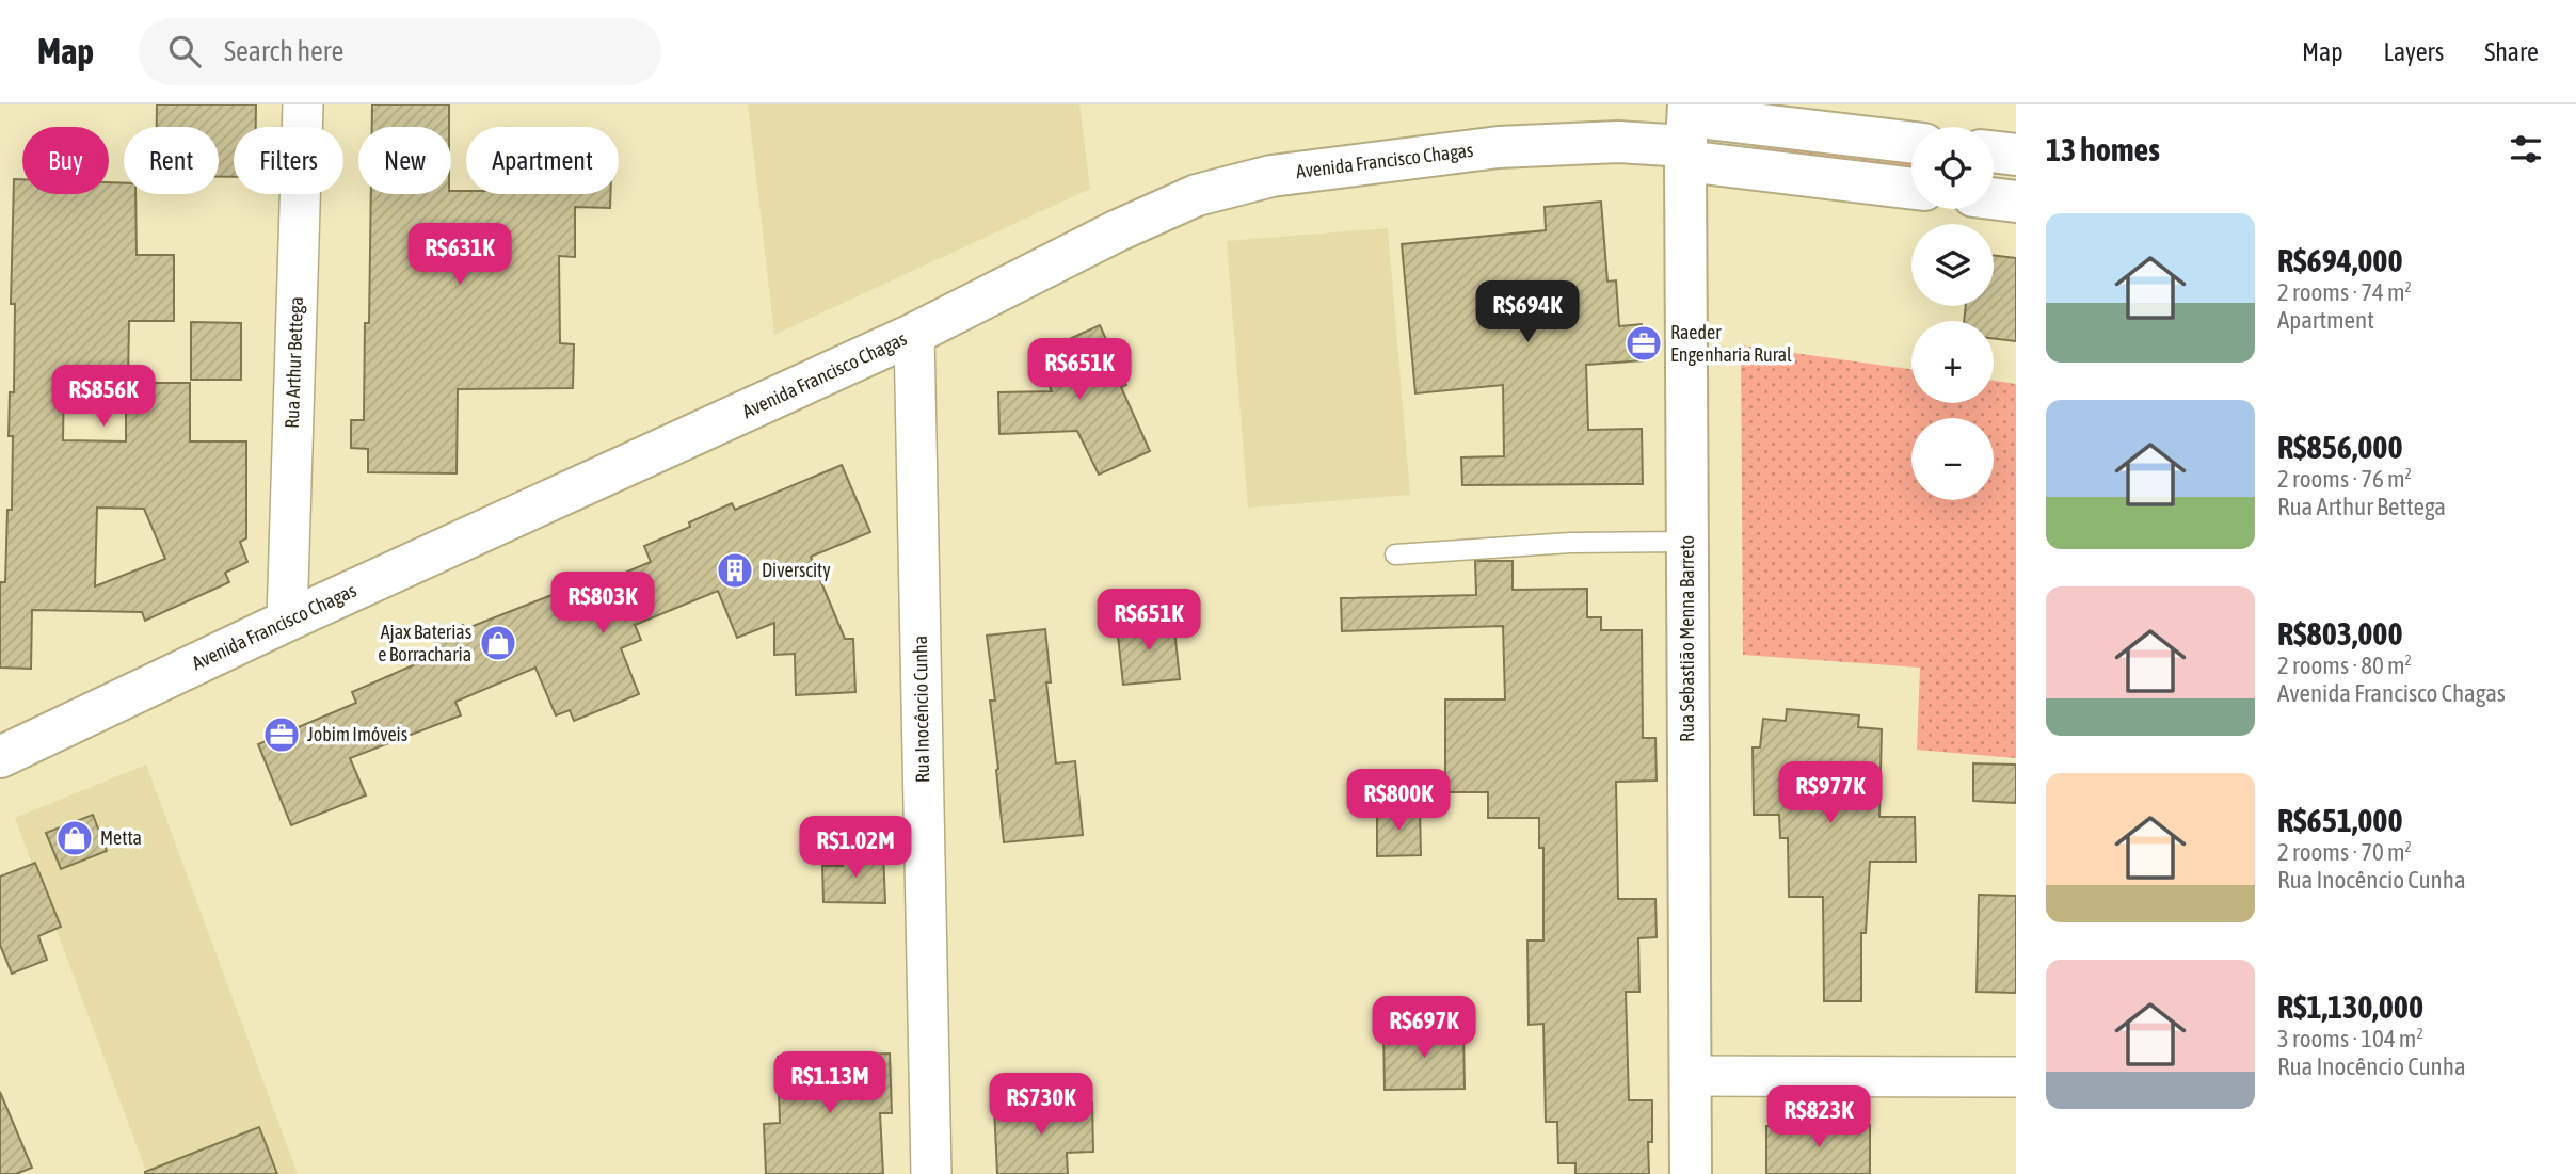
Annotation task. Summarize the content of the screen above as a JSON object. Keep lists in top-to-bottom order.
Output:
{
  "streets": {
    "main road": ["Avenida Francisco Chagas", "Rua Sebastião Menna Barreto"],
    "street": ["Rua Arthur Bettega", "Rua Inocêncio Cunha"]
  },
  "crossings": [
    ["Avenida Francisco Chagas", "Rua Arthur Bettega"],
    ["Avenida Francisco Chagas", "Rua Sebastião Menna Barreto"],
    ["Avenida Francisco Chagas", "Rua Inocêncio Cunha"]
  ],
  "places": {
    "office": ["Raeder Engenharia Rural", "Jobim Imóveis"],
    "building": ["Diverscity"],
    "shop": ["Ajax Baterias e Borracharia", "Metta"]
  },
  "page": {
    "header": "Map",
    "search": "Search here",
    "nav": ["Map", "Layers", "Share"],
    "heading": "13 homes",
    "map_buttons": ["+", "−"],
    "chip": [
      "Buy",
      "Rent",
      "Filters",
      "New",
      "Apartment"
    ],
    "list": [
      {
        "name": "R$694,000",
        "note": "2 rooms · 74 m² · Apartment"
      },
      {
        "name": "R$856,000",
        "note": "2 rooms · 76 m² · Rua Arthur Bettega"
      },
      {
        "name": "R$803,000",
        "note": "2 rooms · 80 m² · Avenida Francisco Chagas"
      },
      {
        "name": "R$651,000",
        "note": "2 rooms · 70 m² · Rua Inocêncio Cunha"
      },
      {
        "name": "R$1,130,000",
        "note": "3 rooms · 104 m² · Rua Inocêncio Cunha"
      }
    ],
    "price": [
      "R$631K",
      "R$694K",
      "R$651K",
      "R$856K",
      "R$803K",
      "R$651K",
      "R$977K",
      "R$800K",
      "R$1.02M",
      "R$697K",
      "R$1.13M",
      "R$730K",
      "R$823K"
    ]
  }
}
